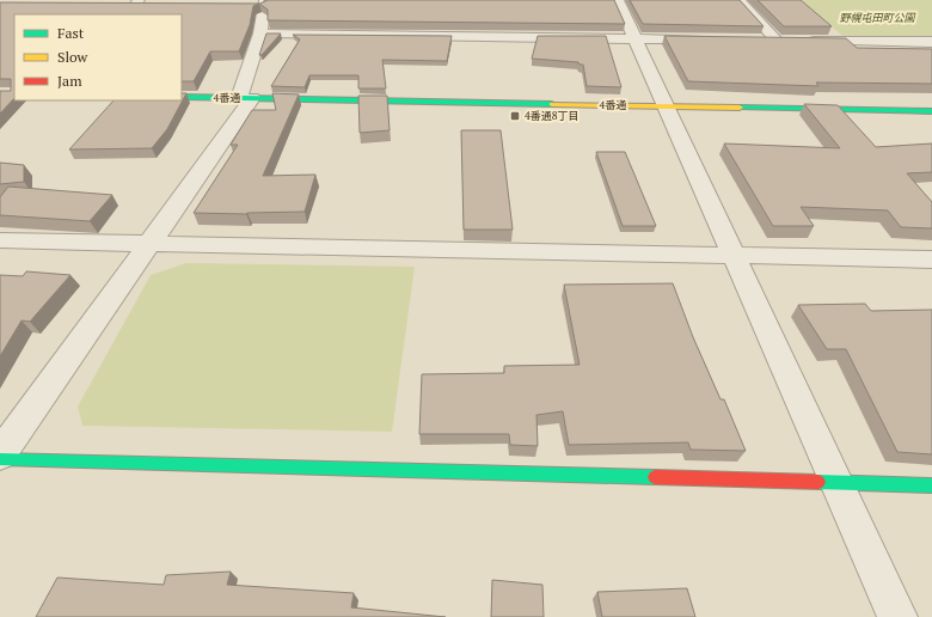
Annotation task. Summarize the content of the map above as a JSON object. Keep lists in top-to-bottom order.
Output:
{
  "streets": {
    "street": ["4番通"]
  },
  "parks": ["野幌屯田町公園"],
  "places": {
    "transit": ["4番通8丁目"]
  },
  "legend": ["Fast", "Slow", "Jam"]
}
